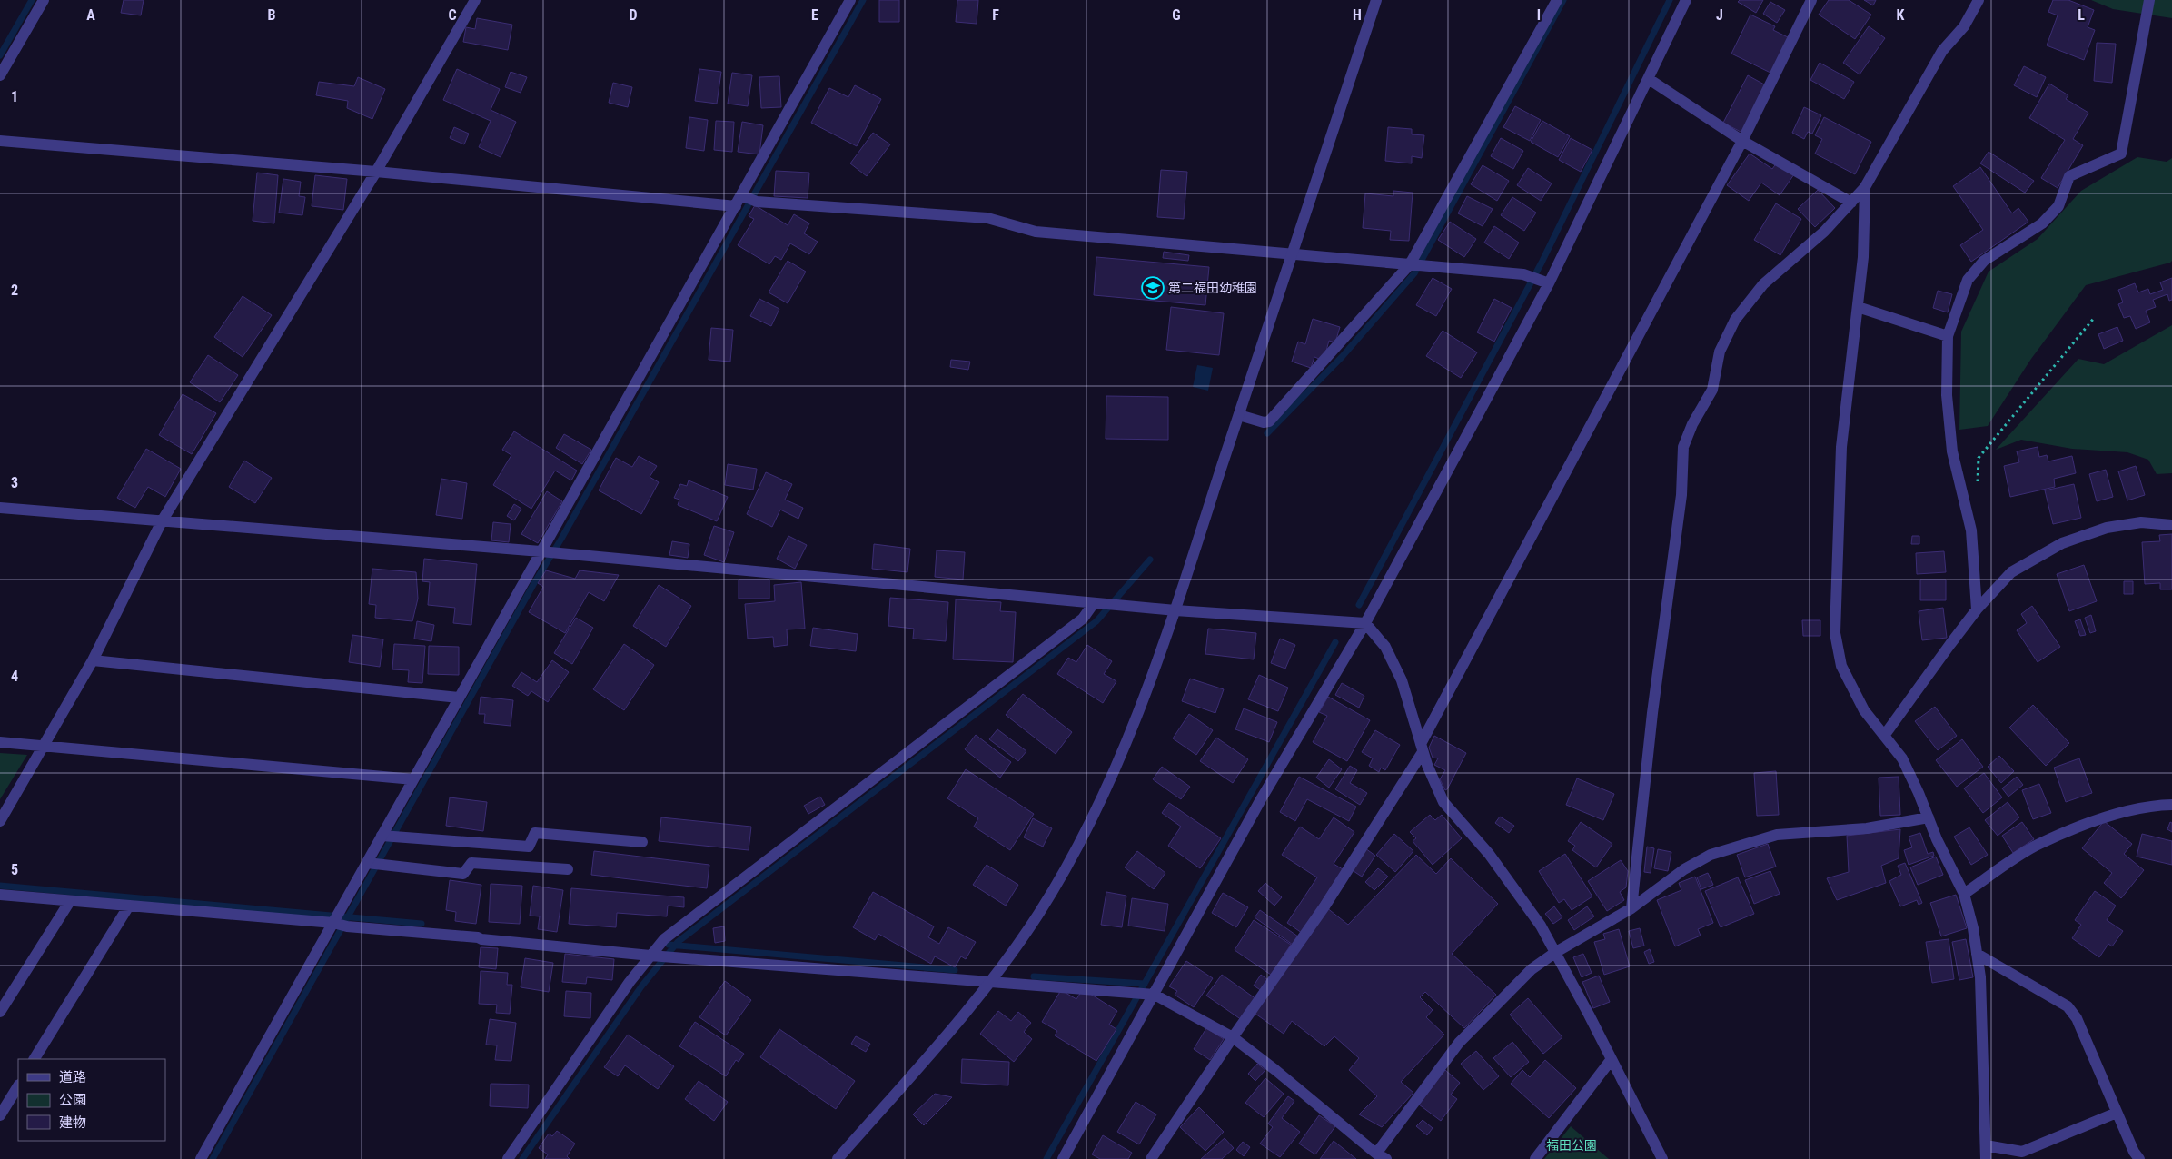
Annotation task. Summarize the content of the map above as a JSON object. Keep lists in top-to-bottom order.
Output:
{
  "parks": ["福田公園"],
  "places": {
    "school or university": ["第二福田幼稚園"]
  },
  "legend": ["道路", "公園", "建物"],
  "grid": {
    "columns": [
      "A",
      "B",
      "C",
      "D",
      "E",
      "F",
      "G",
      "H",
      "I",
      "J",
      "K",
      "L"
    ],
    "rows": [
      "1",
      "2",
      "3",
      "4",
      "5"
    ]
  }
}
